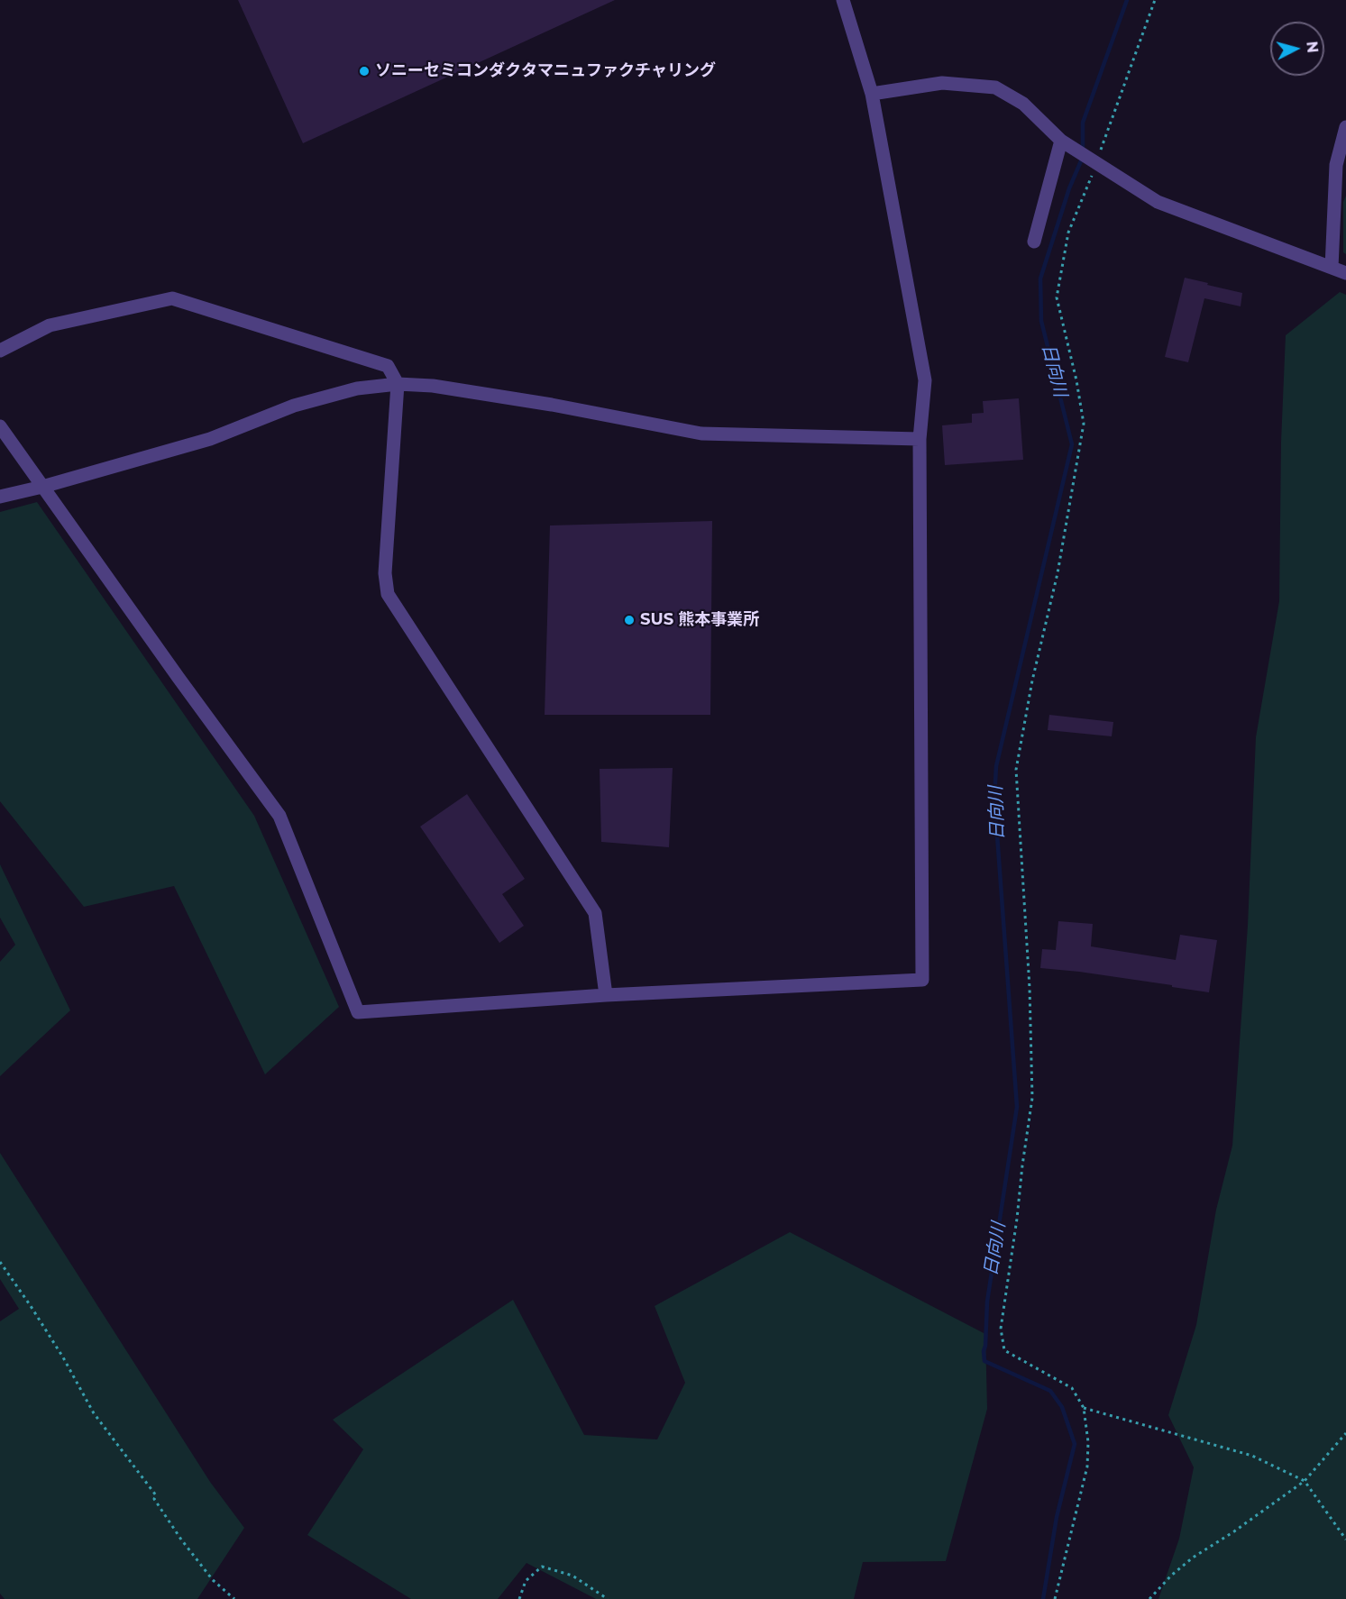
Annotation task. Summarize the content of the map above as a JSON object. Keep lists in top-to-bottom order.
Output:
{
  "water": ["日向川"],
  "places": ["ソニーセミコンダクタマニュファクチャリング", "SUS 熊本事業所"],
  "north": "right"
}
